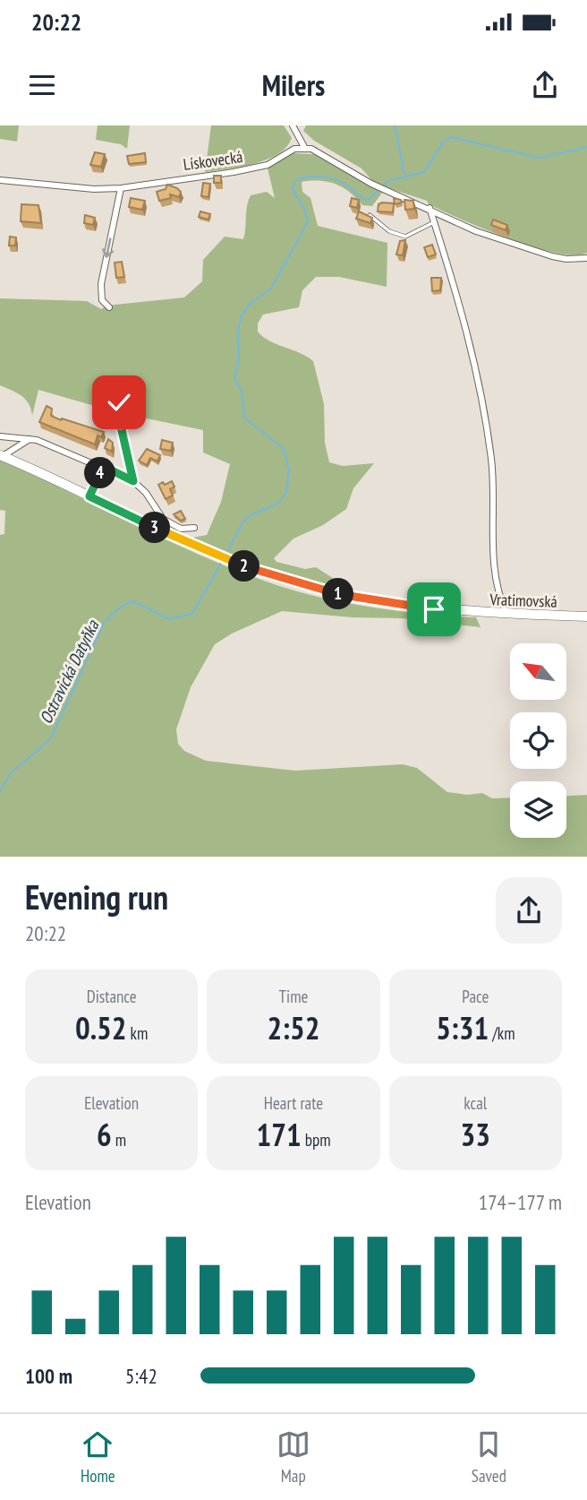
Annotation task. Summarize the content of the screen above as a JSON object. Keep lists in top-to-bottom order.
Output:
{
  "streets": {
    "main road": ["Vratimovská"],
    "street": ["Lískovecká"]
  },
  "water": ["Ostravická Datyňka"],
  "north": "top left",
  "page": {
    "status": "20:22",
    "header": "Milers",
    "pins": [
      "4",
      "3",
      "2",
      "1"
    ],
    "heading": ["Evening run", "20:22"],
    "stats": [
      ["Distance", "0.52 km"],
      ["Time", "2:52"],
      ["Pace", "5:31 /km"],
      ["Elevation", "6 m"],
      ["Heart rate", "171 bpm"],
      ["kcal", "33"]
    ],
    "chart": ["Elevation", "174–177 m"],
    "list": [
      {
        "name": "100 m",
        "note": "5:42"
      }
    ],
    "tabs": ["Home", "Map", "Saved"]
  }
}
